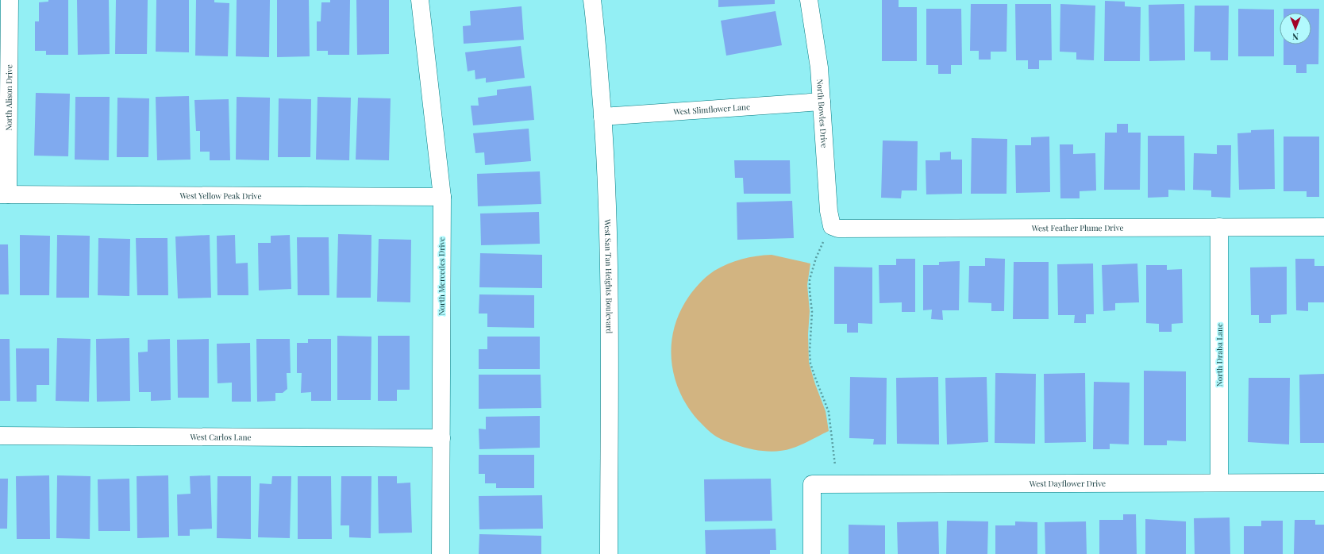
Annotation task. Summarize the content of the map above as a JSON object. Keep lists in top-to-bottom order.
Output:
{
  "streets": {
    "street": [
      "North Alison Drive",
      "West Slimflower Lane",
      "North Bowles Drive",
      "West Yellow Peak Drive",
      "West Feather Plume Drive",
      "North Mercedes Drive",
      "West San Tan Heights Boulevard",
      "North Draba Lane",
      "West Carlos Lane",
      "West Dayflower Drive"
    ]
  },
  "crossings": [
    ["North Alison Drive", "West Yellow Peak Drive"],
    ["West Slimflower Lane", "North Bowles Drive"],
    ["West Slimflower Lane", "West San Tan Heights Boulevard"],
    ["North Bowles Drive", "West Feather Plume Drive"],
    ["West Yellow Peak Drive", "North Mercedes Drive"],
    ["West Feather Plume Drive", "North Draba Lane"],
    ["North Mercedes Drive", "West Carlos Lane"],
    ["North Draba Lane", "West Dayflower Drive"]
  ],
  "north": "bottom"
}
